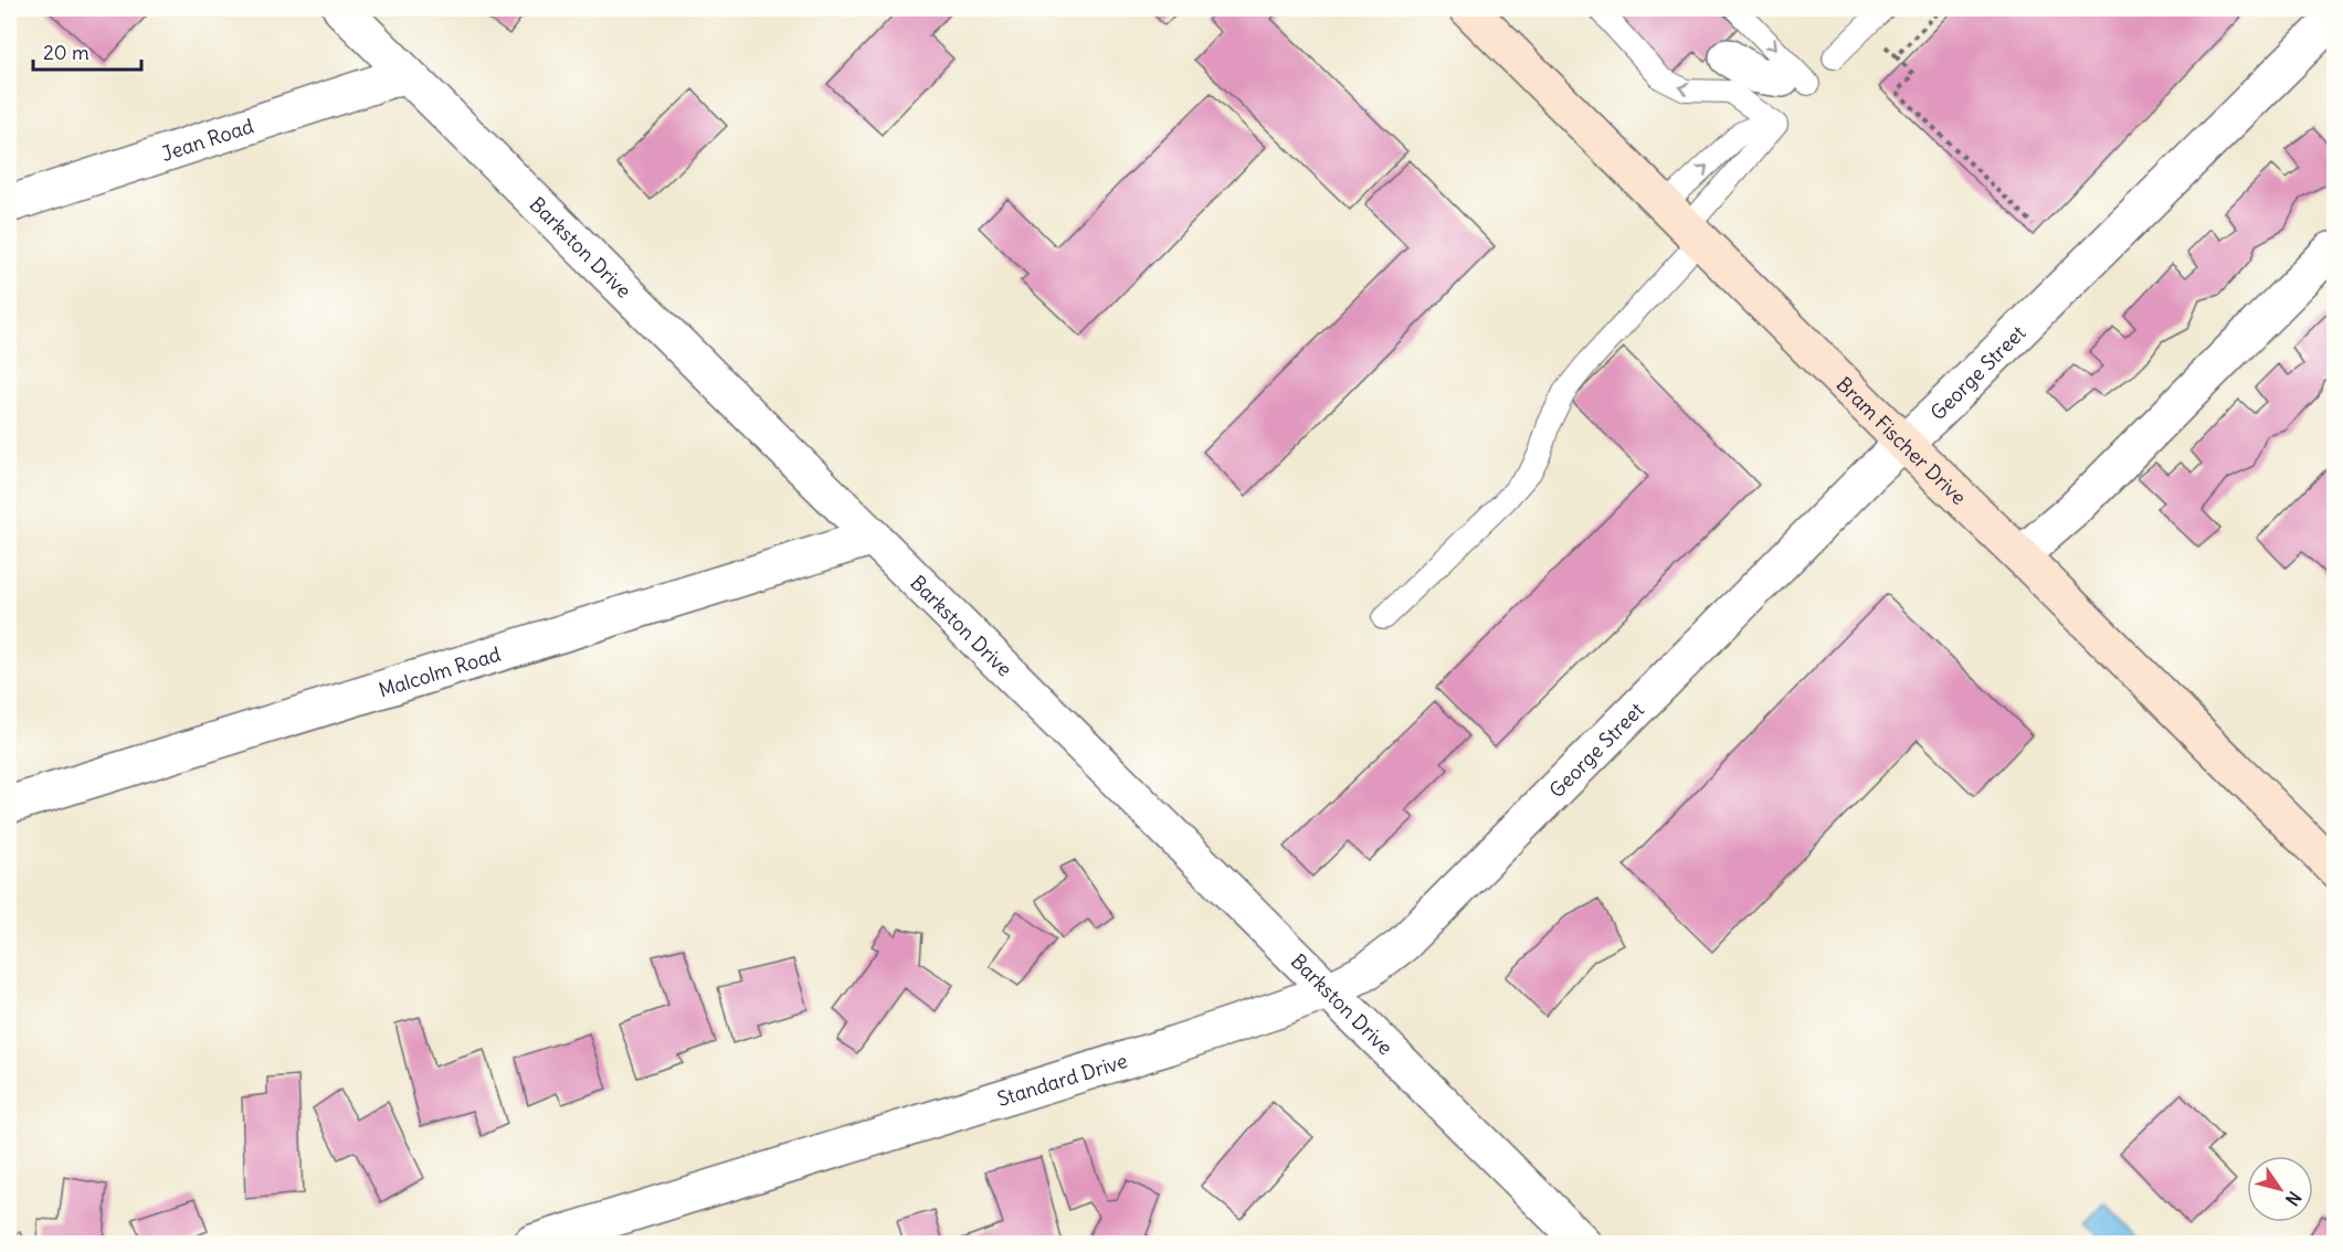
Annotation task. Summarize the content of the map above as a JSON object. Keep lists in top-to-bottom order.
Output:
{
  "streets": {
    "main road": ["Bram Fischer Drive"],
    "street": [
      "Jean Road",
      "Barkston Drive",
      "George Street",
      "Malcolm Road",
      "Standard Drive"
    ]
  },
  "crossings": [
    ["Jean Road", "Barkston Drive"],
    ["Barkston Drive", "Malcolm Road"],
    ["Barkston Drive", "Standard Drive"],
    ["George Street", "Bram Fischer Drive"],
    ["George Street", "Standard Drive"]
  ],
  "scale_bar": "20 m",
  "north": "bottom right"
}
